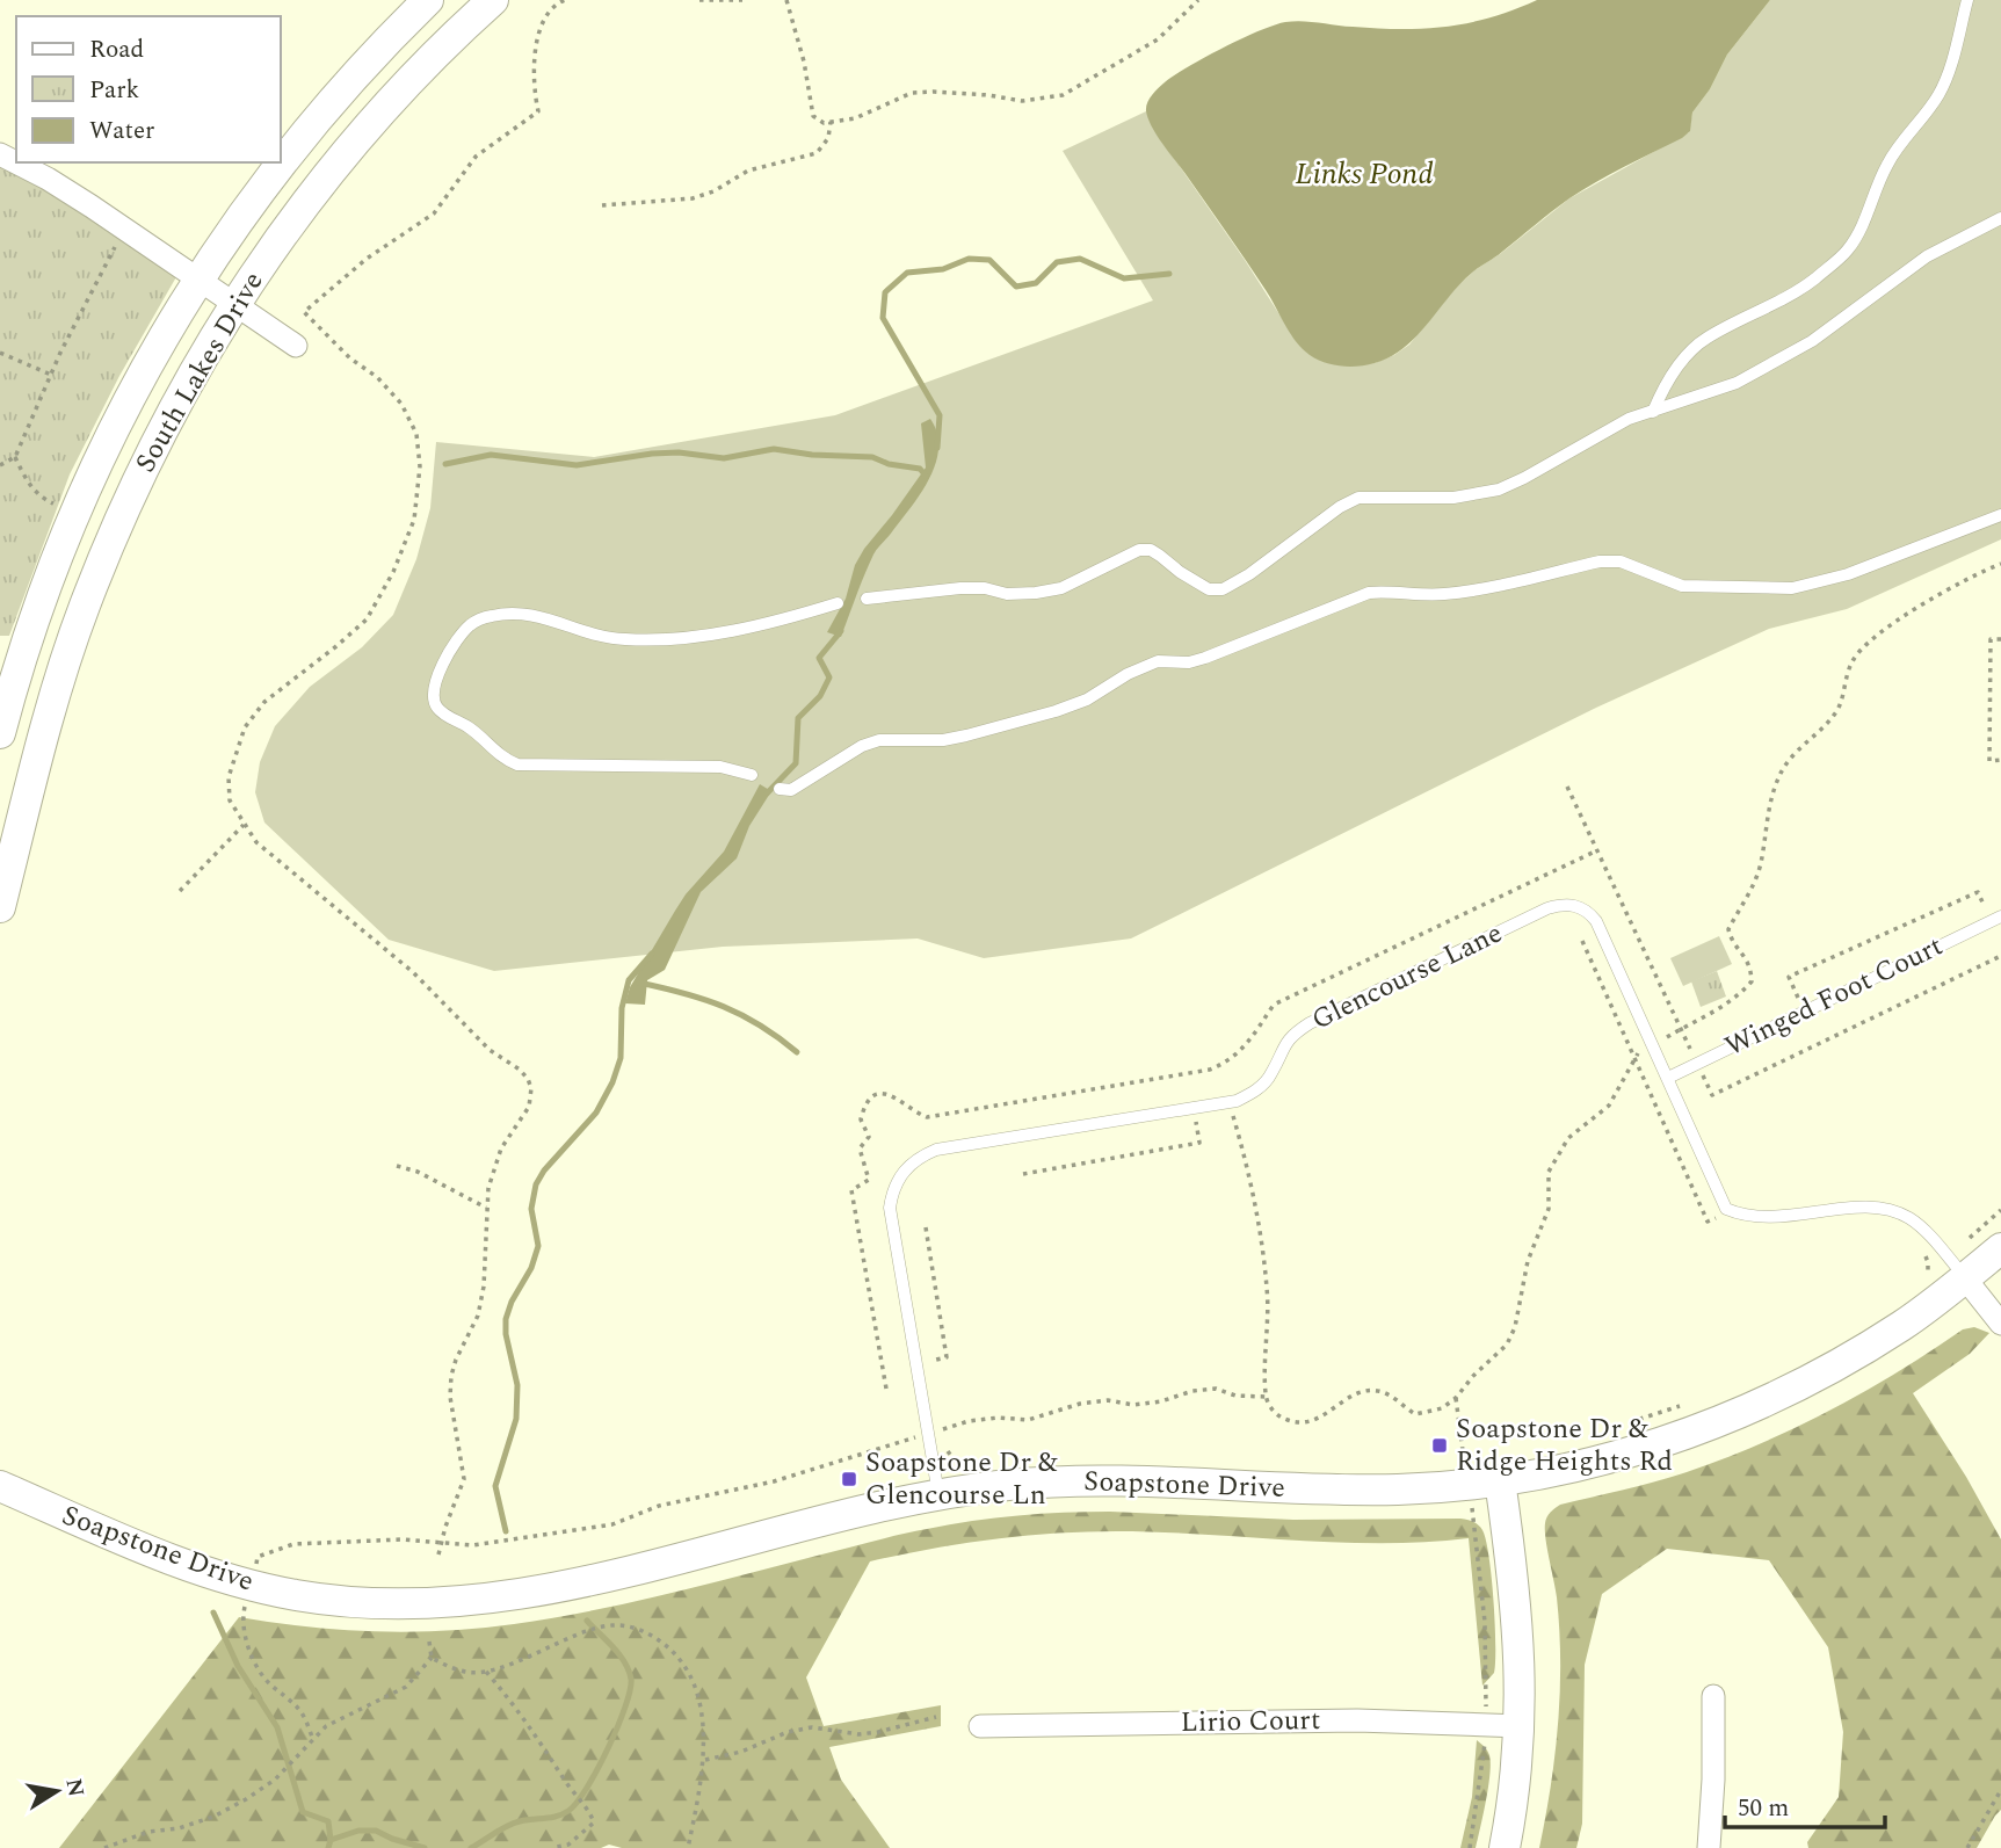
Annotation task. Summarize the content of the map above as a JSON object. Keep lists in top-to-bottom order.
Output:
{
  "streets": {
    "street": ["South Lakes Drive", "Soapstone Drive", "Lirio Court"],
    "lane": ["Glencourse Lane", "Winged Foot Court"]
  },
  "crossings": [
    ["Glencourse Lane", "Winged Foot Court"],
    ["Glencourse Lane", "Soapstone Drive"]
  ],
  "water": ["Links Pond"],
  "places": {
    "transit": ["Soapstone Dr & Ridge Heights Rd", "Soapstone Dr & Glencourse Ln"]
  },
  "legend": ["Road", "Park", "Water"],
  "scale_bar": "50 m",
  "north": "right"
}
